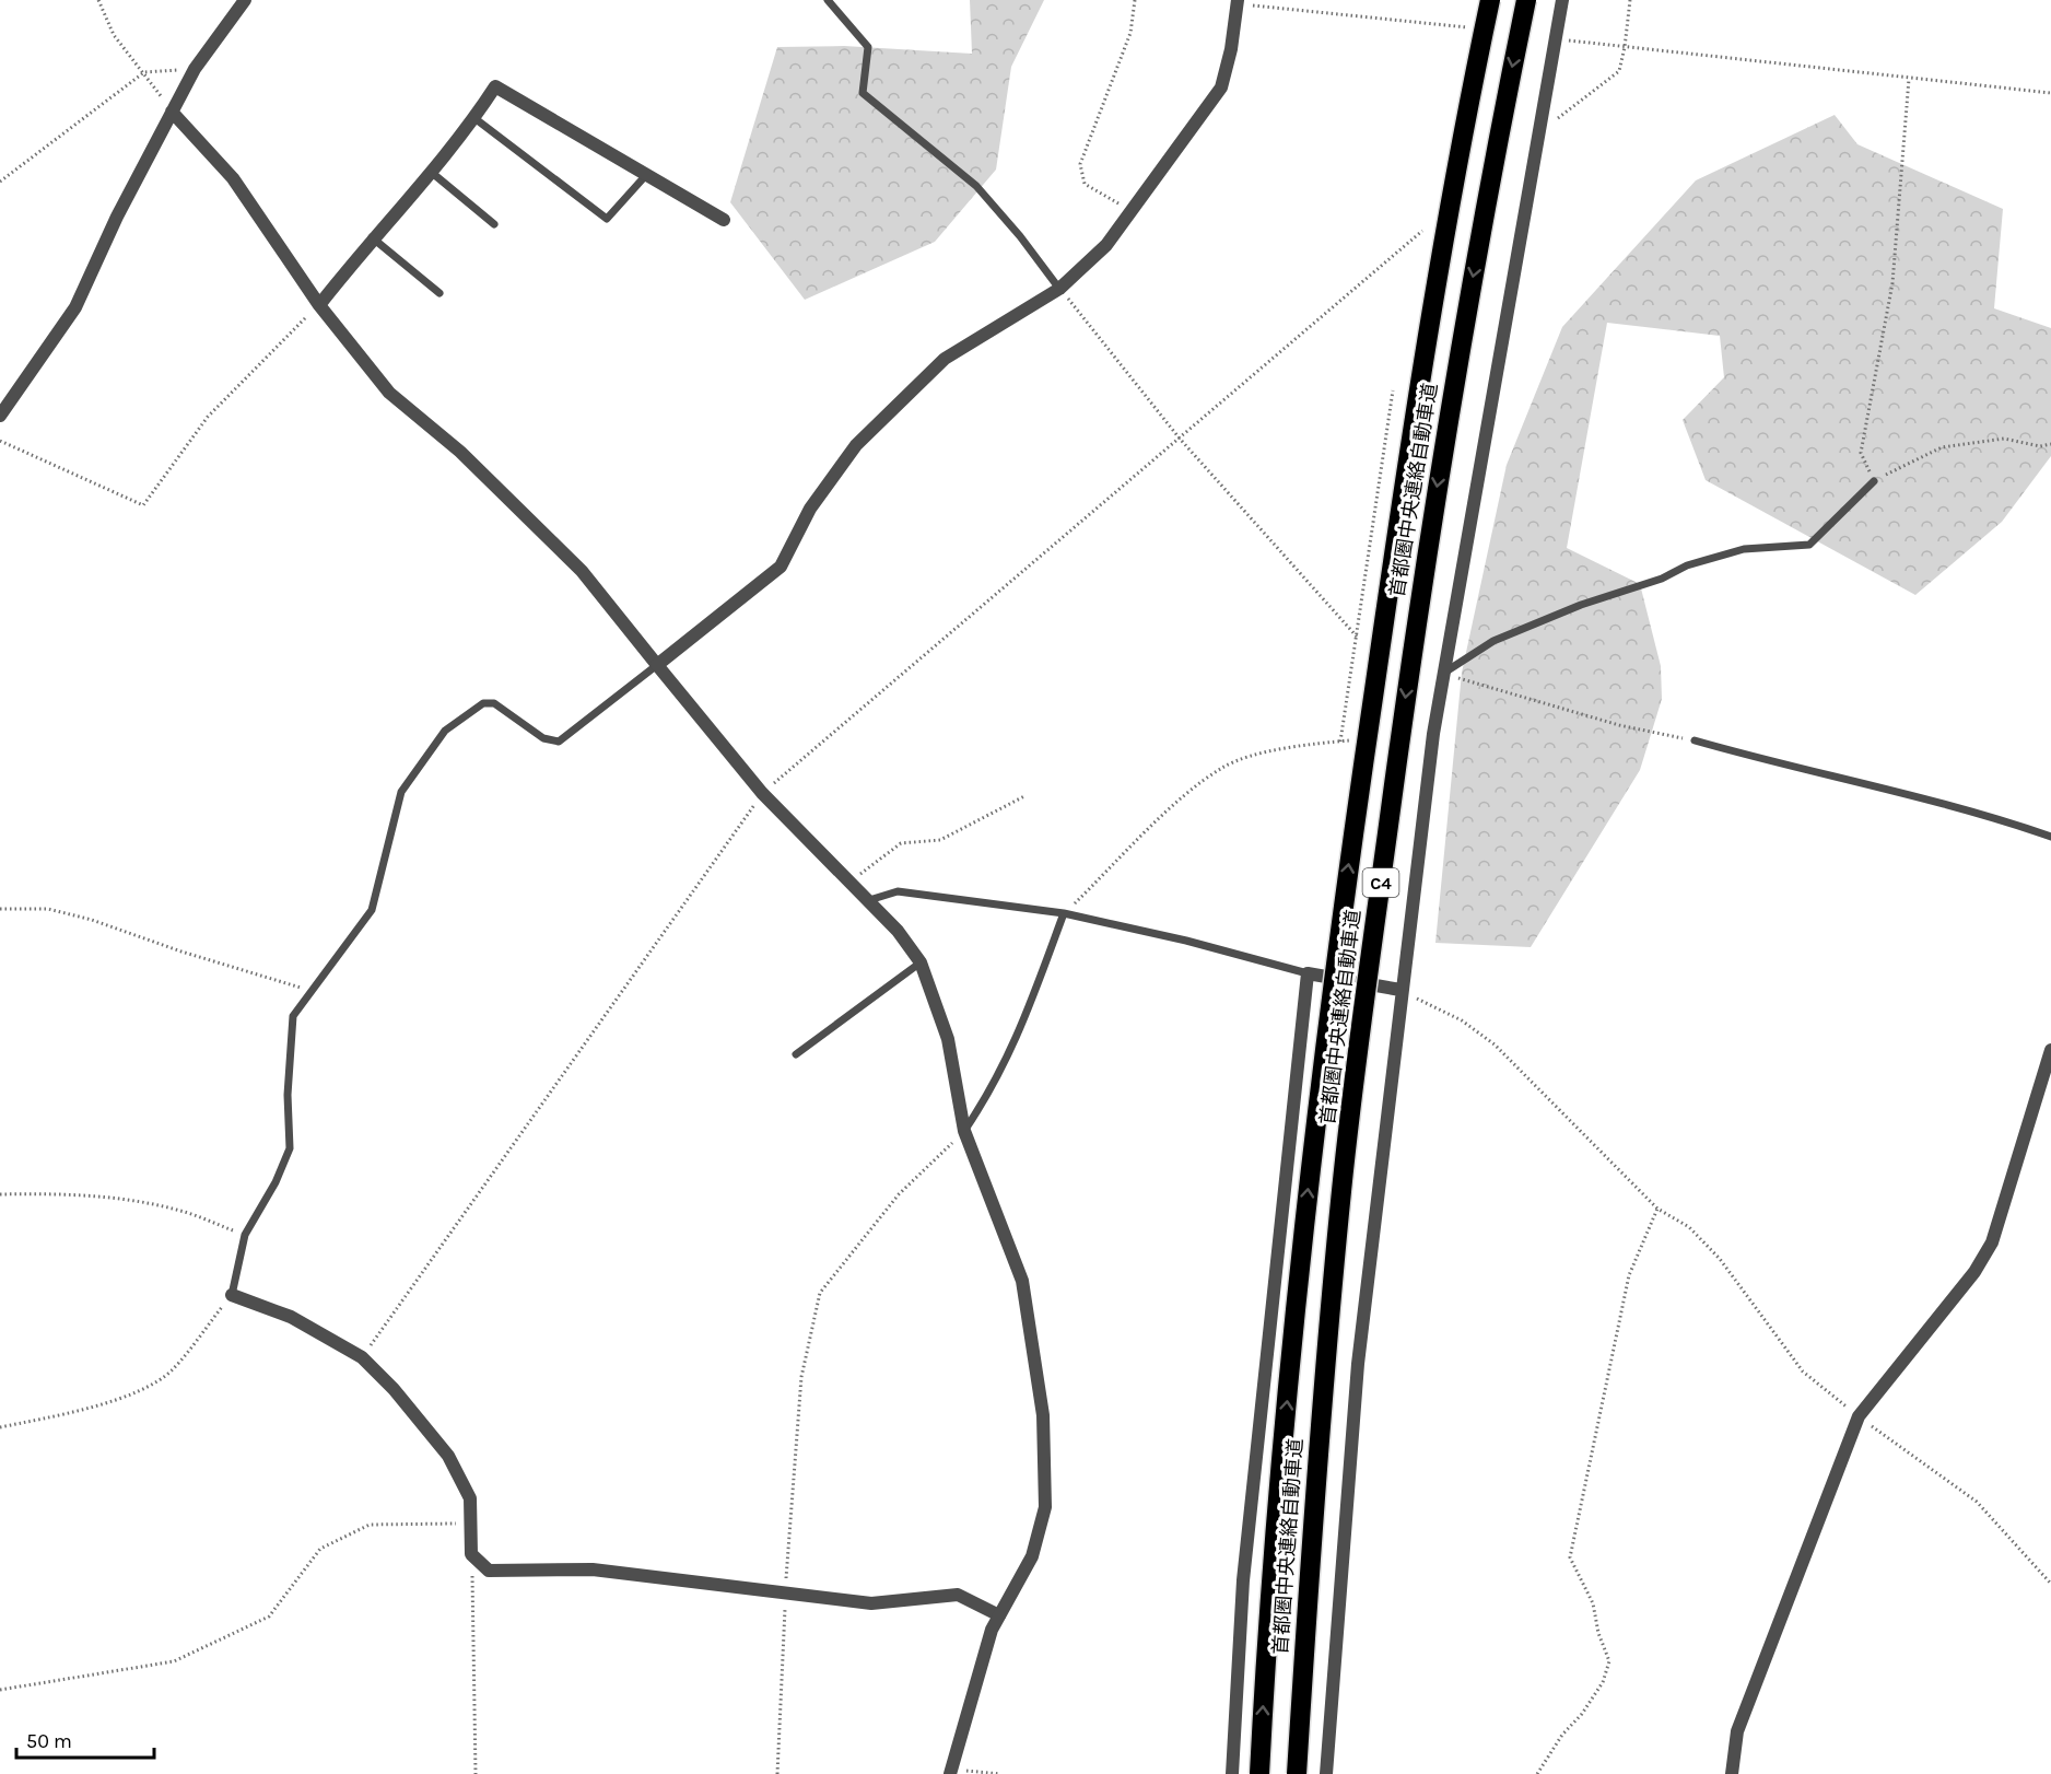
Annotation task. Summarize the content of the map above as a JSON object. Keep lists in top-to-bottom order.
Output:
{
  "streets": {
    "highway": ["首都圏中央連絡自動車道", "C4"]
  },
  "scale_bar": "50 m"
}
